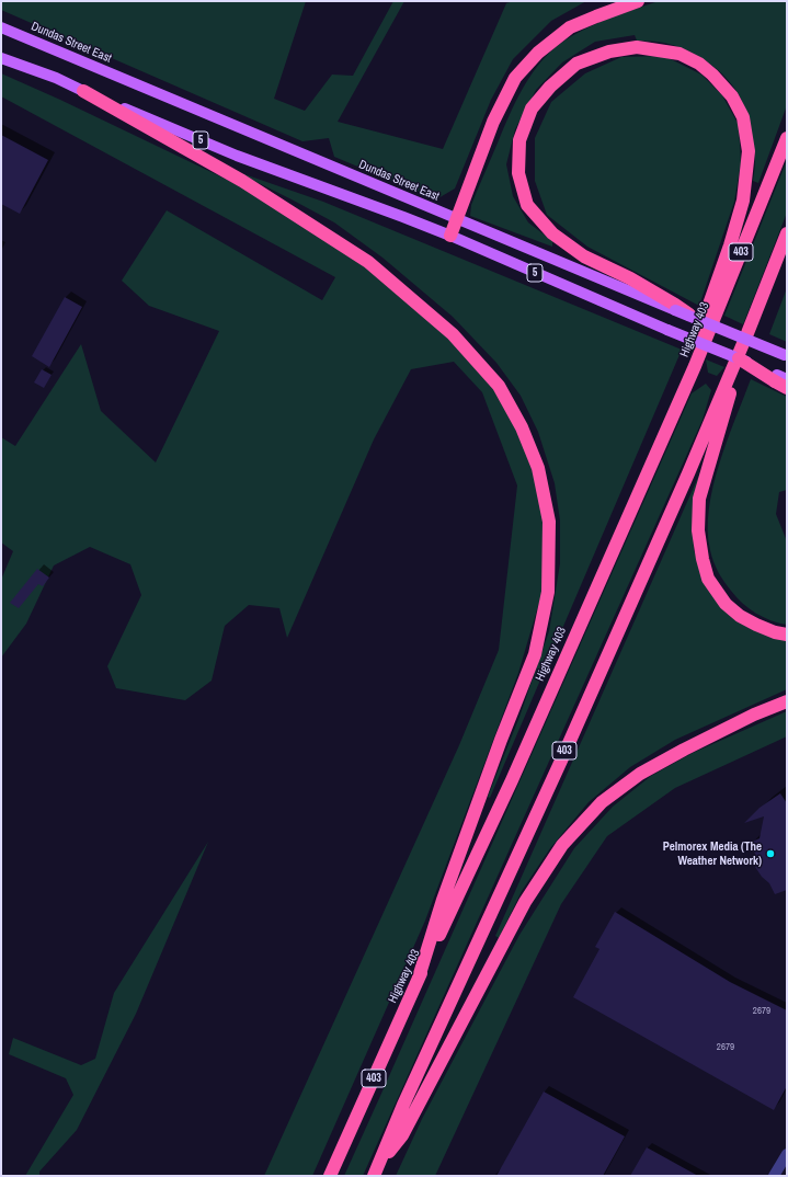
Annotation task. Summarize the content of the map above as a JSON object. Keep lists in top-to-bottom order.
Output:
{
  "streets": {
    "highway": ["403", "Highway 403"],
    "main road": ["Dundas Street East", "5"]
  },
  "places": ["Pelmorex Media (The Weather Network)"],
  "house_numbers": ["2679", "2679"]
}
